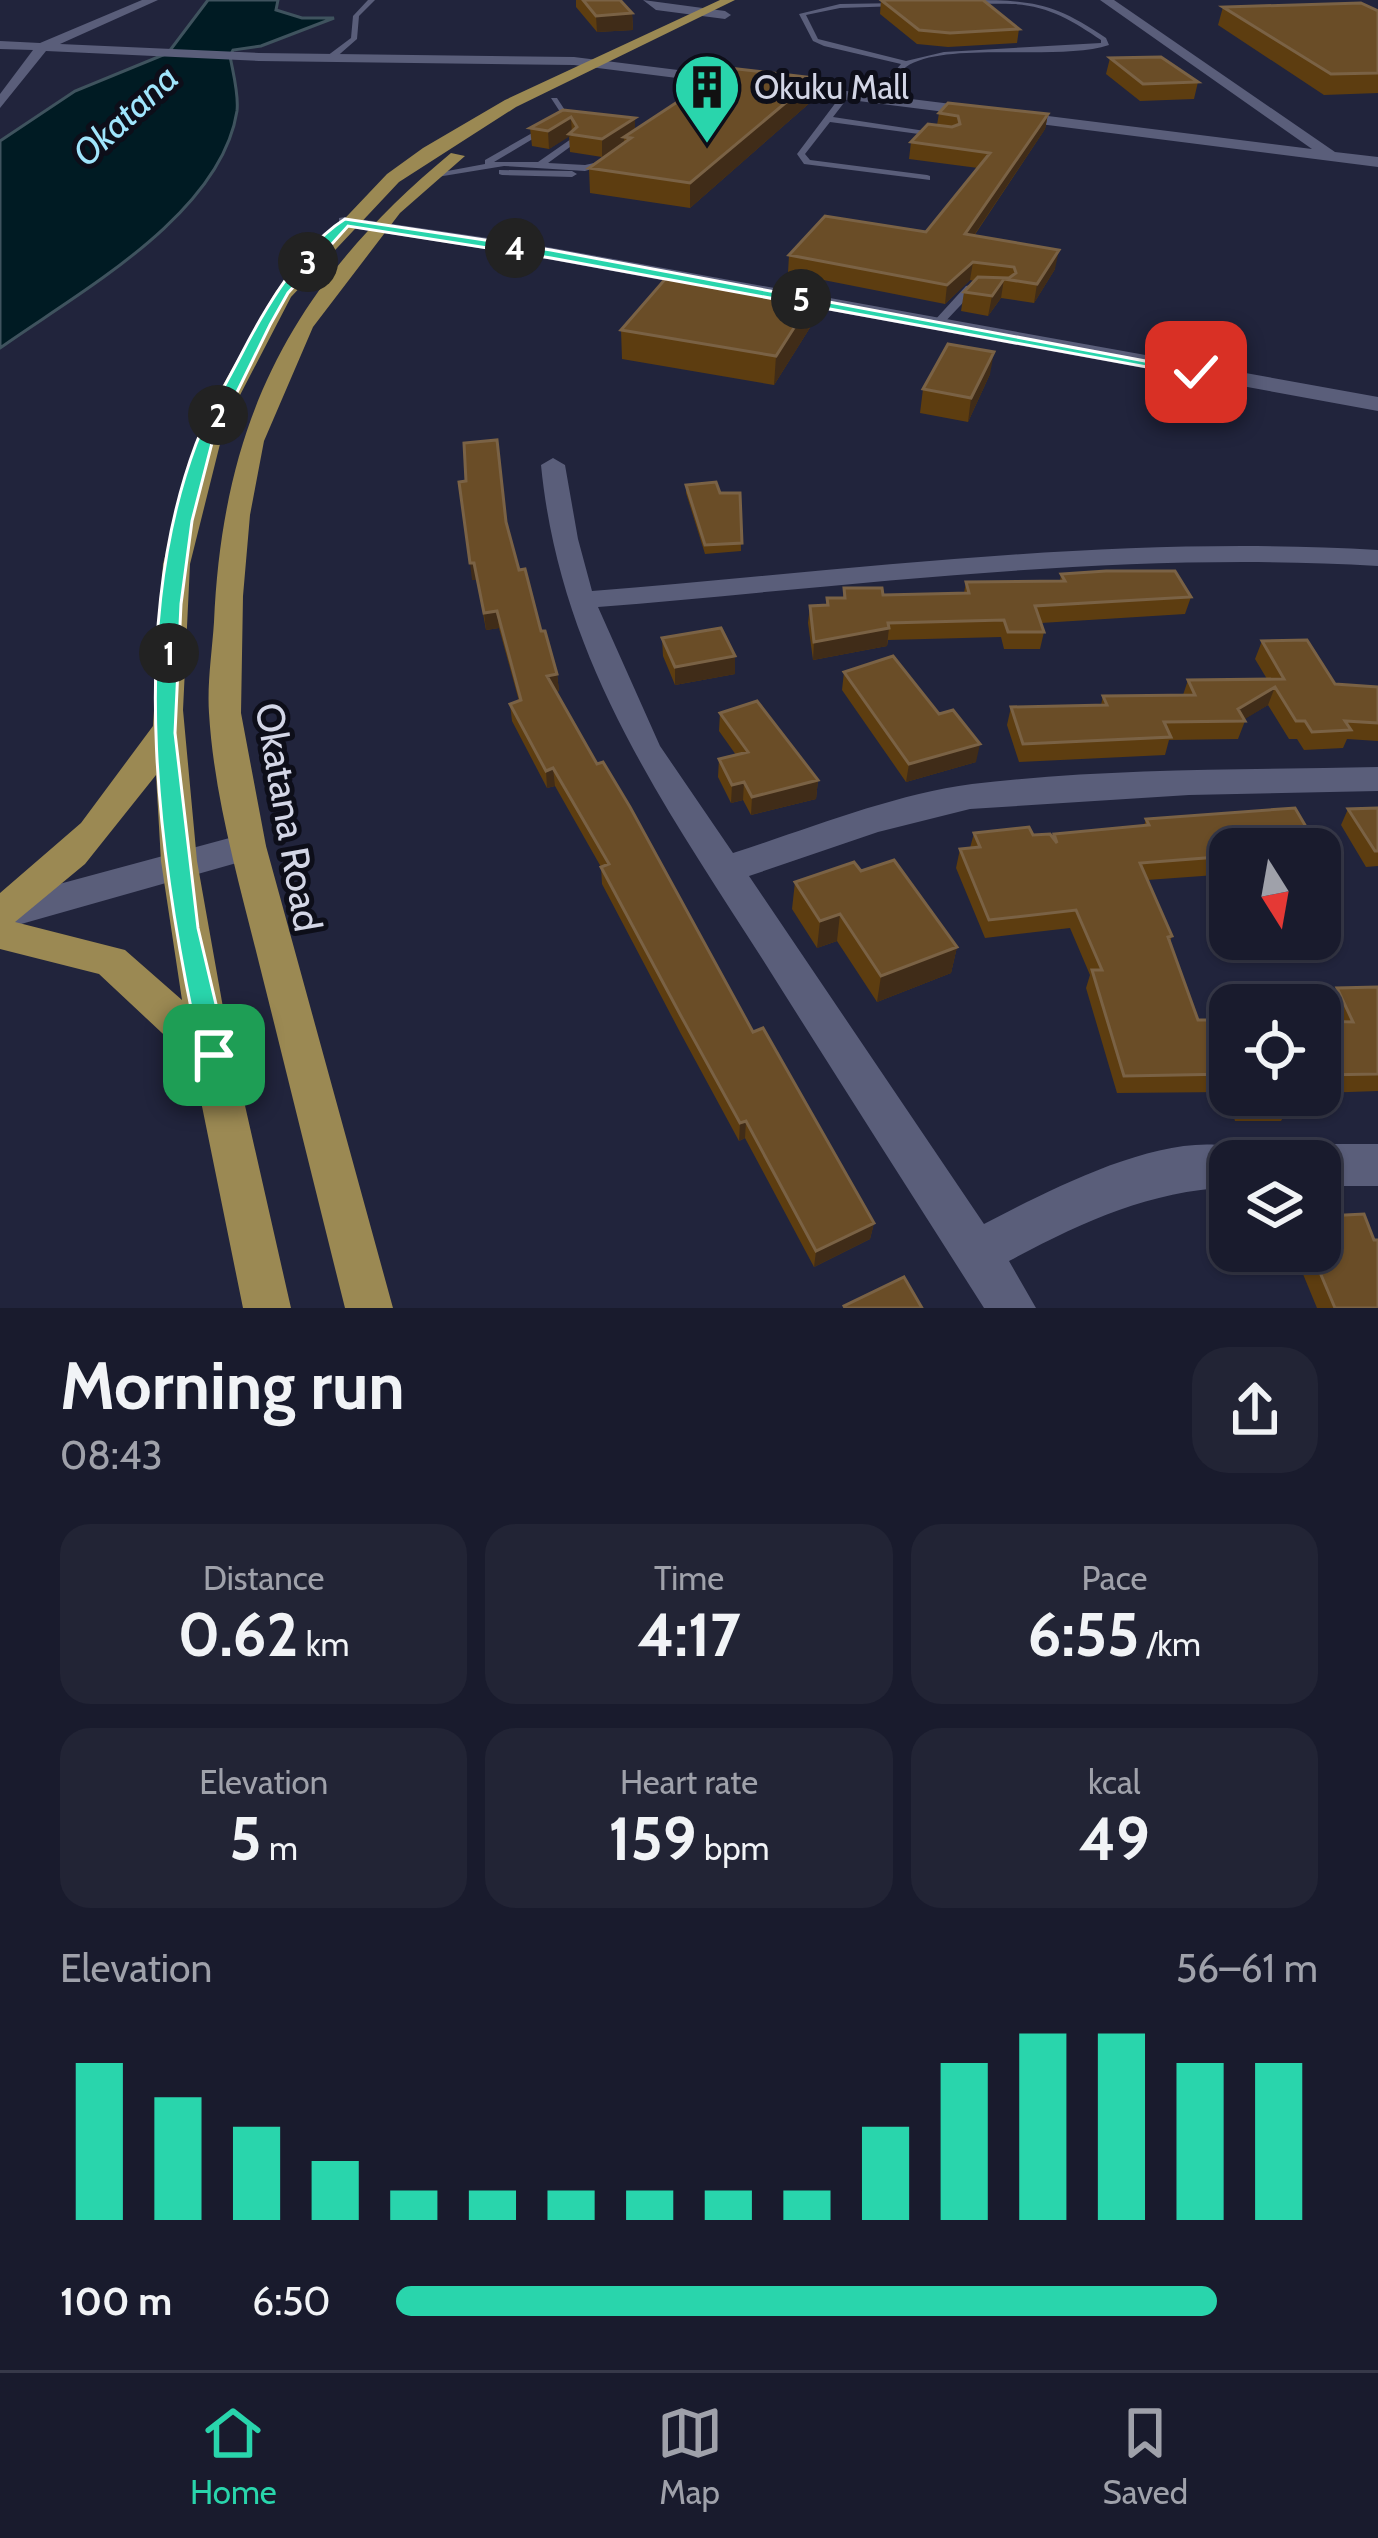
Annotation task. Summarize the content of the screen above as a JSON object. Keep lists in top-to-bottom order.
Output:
{
  "streets": {
    "main road": ["Okatana Road"]
  },
  "water": ["Okatana"],
  "places": {
    "building": ["Okuku Mall"]
  },
  "north": "bottom",
  "page": {
    "pins": [
      "4",
      "3",
      "5",
      "2",
      "1"
    ],
    "heading": ["Morning run", "08:43"],
    "stats": [
      ["Distance", "0.62 km"],
      ["Time", "4:17"],
      ["Pace", "6:55 /km"],
      ["Elevation", "5 m"],
      ["Heart rate", "159 bpm"],
      ["kcal", "49"]
    ],
    "chart": ["Elevation", "56–61 m"],
    "list": [
      {
        "name": "100 m",
        "note": "6:50"
      }
    ],
    "tabs": ["Home", "Map", "Saved"]
  }
}
